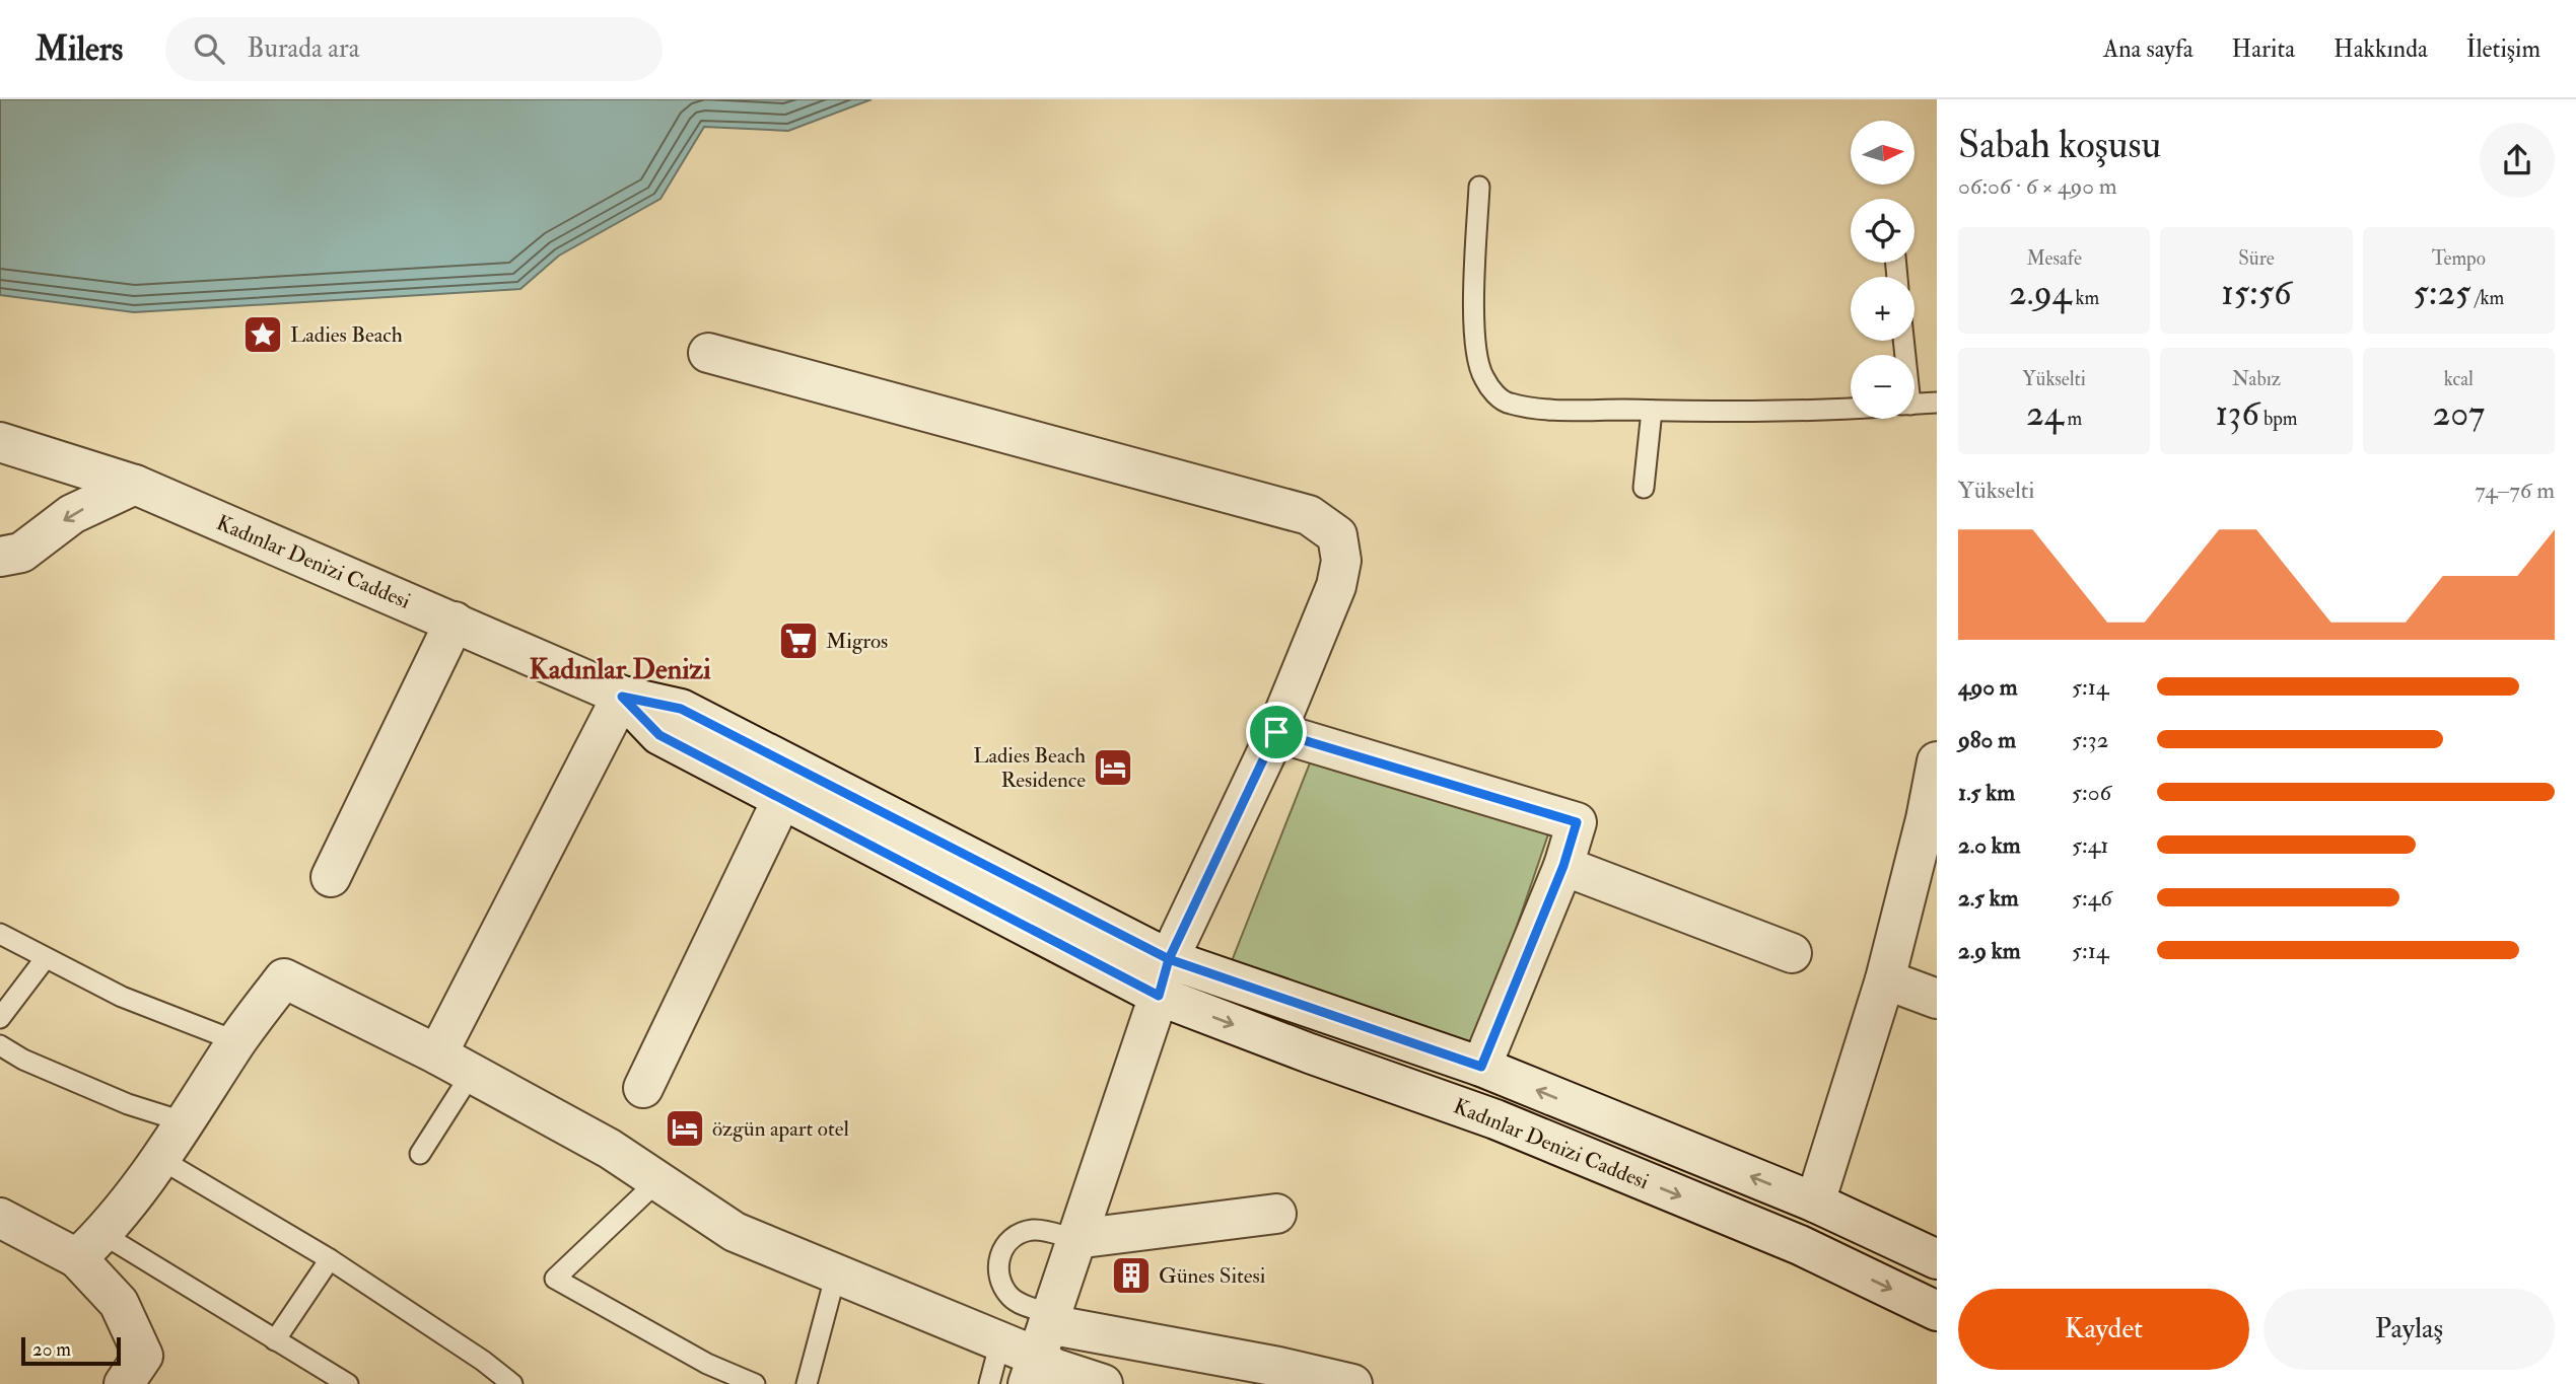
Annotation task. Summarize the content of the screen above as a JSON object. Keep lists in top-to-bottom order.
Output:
{
  "streets": {
    "street": ["Kadınlar Denizi Caddesi"]
  },
  "districts": ["Kadınlar Denizi"],
  "places": {
    "place": ["Ladies Beach"],
    "supermarket": ["Migros"],
    "hotel": ["Ladies Beach Residence", "özgün apart otel"],
    "building": ["Günes Sitesi"]
  },
  "scale_bar": "20 m",
  "north": "right",
  "page": {
    "header": "Milers",
    "search": "Burada ara",
    "nav": [
      "Ana sayfa",
      "Harita",
      "Hakkında",
      "İletişim"
    ],
    "heading": ["Sabah koşusu", "06:06 · 6 × 490 m"],
    "map_buttons": ["+", "−"],
    "stats": [
      ["Mesafe", "2.94 km"],
      ["Süre", "15:56"],
      ["Tempo", "5:25 /km"],
      ["Yükselti", "24 m"],
      ["Nabız", "136 bpm"],
      ["kcal", "207"]
    ],
    "chart": ["Yükselti", "74–76 m"],
    "list": [
      {
        "name": "490 m",
        "note": "5:14"
      },
      {
        "name": "980 m",
        "note": "5:32"
      },
      {
        "name": "1.5 km",
        "note": "5:06"
      },
      {
        "name": "2.0 km",
        "note": "5:41"
      },
      {
        "name": "2.5 km",
        "note": "5:46"
      },
      {
        "name": "2.9 km",
        "note": "5:14"
      }
    ],
    "buttons": ["Kaydet", "Paylaş"],
    "scale": "20 m"
  }
}
